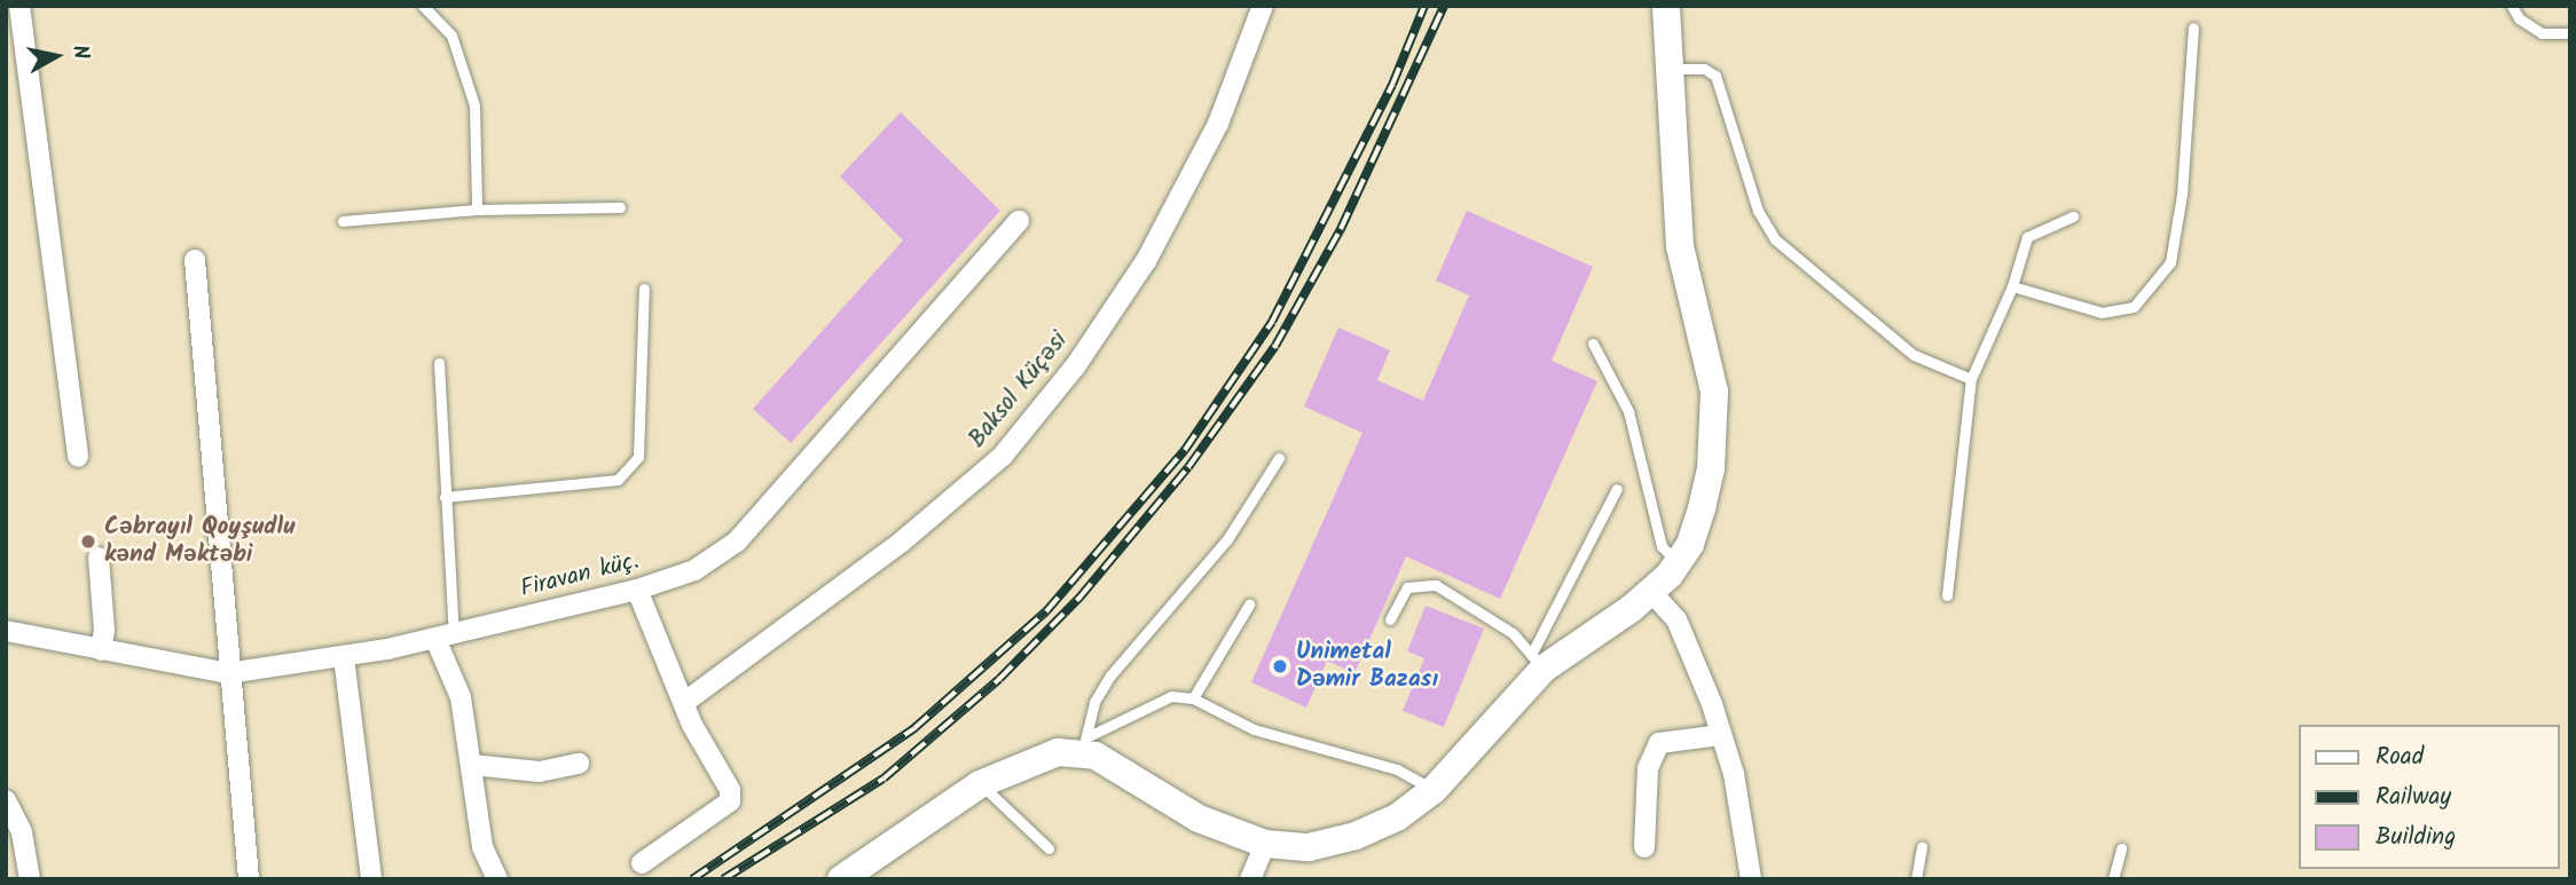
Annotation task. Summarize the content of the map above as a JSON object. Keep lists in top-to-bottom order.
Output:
{
  "streets": {
    "street": ["Baksol Küçəsi", "Firavan küç."]
  },
  "places": ["Cəbrayıl Qoyşudlu kənd Məktəbi", "Unimetal Dəmir Bazası"],
  "legend": ["Road", "Railway", "Building"],
  "north": "right"
}
